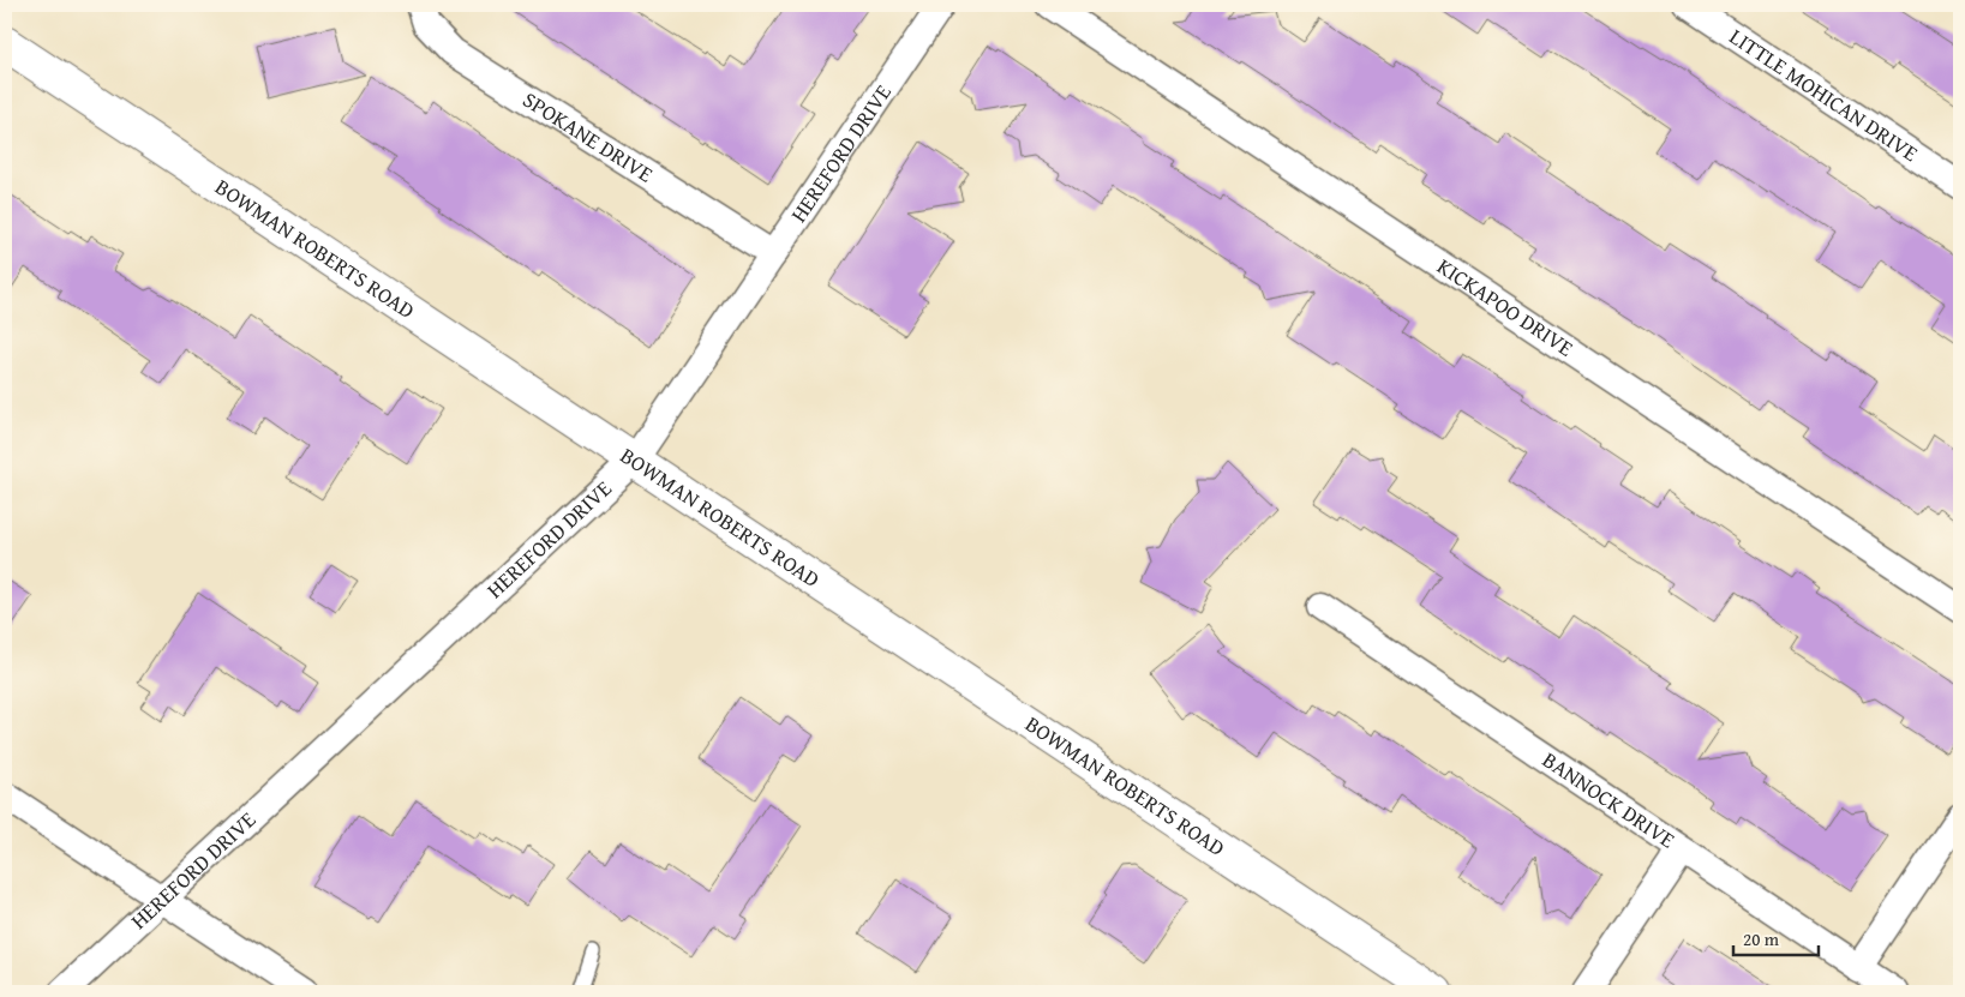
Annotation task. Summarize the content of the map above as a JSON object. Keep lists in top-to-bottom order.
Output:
{
  "streets": {
    "street": [
      "LITTLE MOHICAN DRIVE",
      "SPOKANE DRIVE",
      "HEREFORD DRIVE",
      "BOWMAN ROBERTS ROAD",
      "KICKAPOO DRIVE",
      "BANNOCK DRIVE"
    ]
  },
  "crossings": [
    ["SPOKANE DRIVE", "HEREFORD DRIVE"],
    ["HEREFORD DRIVE", "BOWMAN ROBERTS ROAD"]
  ],
  "scale_bar": "20 m"
}
